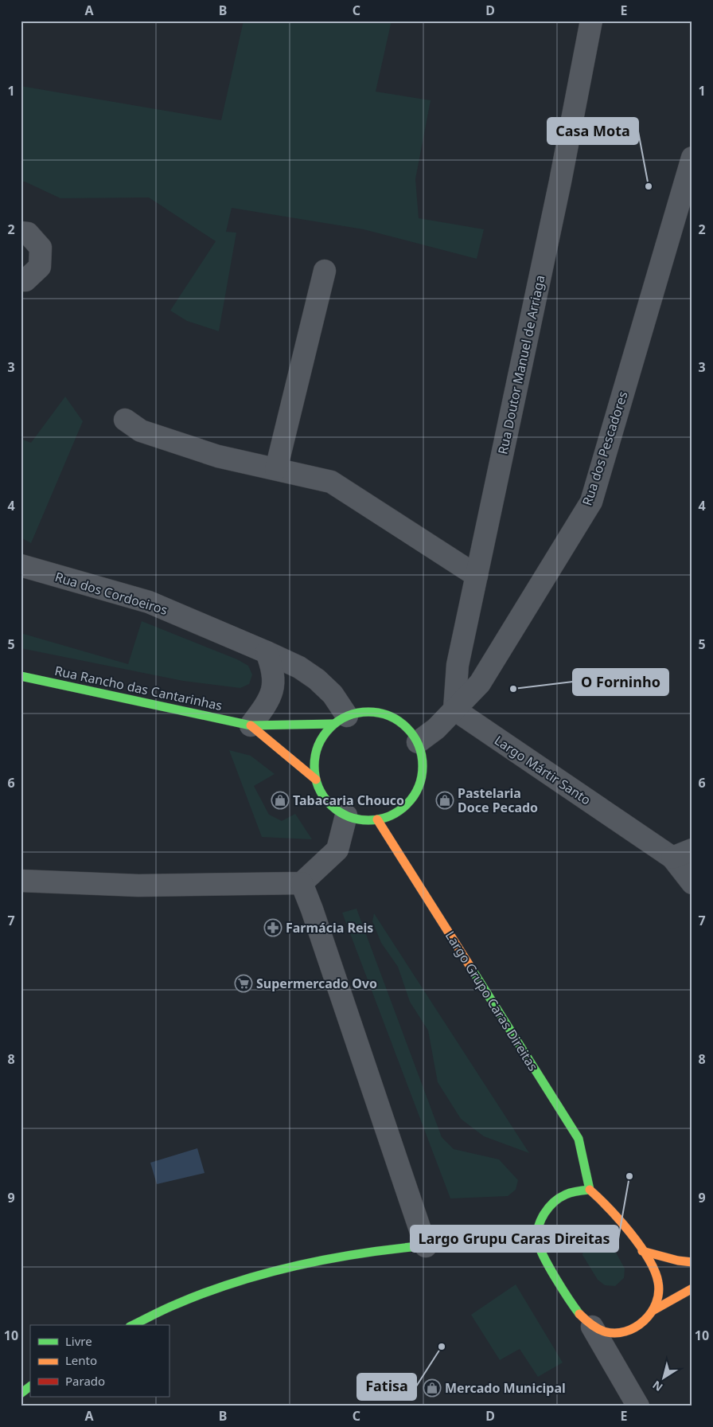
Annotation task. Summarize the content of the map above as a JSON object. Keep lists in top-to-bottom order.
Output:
{
  "streets": {
    "street": [
      "Rua Doutor Manuel de Arriaga",
      "Rua dos Pescadores",
      "Rua dos Cordoeiros",
      "Rua Rancho das Cantarinhas",
      "Largo Mártir Santo",
      "Largo Grupo Caras Direitas"
    ]
  },
  "crossings": [
    ["Rua Doutor Manuel de Arriaga", "Rua dos Pescadores"],
    ["Rua Doutor Manuel de Arriaga", "Largo Mártir Santo"],
    ["Rua dos Pescadores", "Largo Mártir Santo"],
    ["Rua Rancho das Cantarinhas", "Largo Grupo Caras Direitas"]
  ],
  "places": {
    "other": [
      "Casa Mota",
      "O Forninho",
      "Largo Grupu Caras Direitas",
      "Fatisa"
    ],
    "shop": ["Tabacaria Chouco", "Pastelaria Doce Pecado", "Mercado Municipal"],
    "pharmacy": ["Farmácia Reis"],
    "supermarket": ["Supermercado Ovo"]
  },
  "legend": ["Livre", "Lento", "Parado"],
  "north": "bottom left",
  "grid": {
    "columns": [
      "A",
      "B",
      "C",
      "D",
      "E"
    ],
    "rows": [
      "1",
      "2",
      "3",
      "4",
      "5",
      "6",
      "7",
      "8",
      "9",
      "10"
    ]
  }
}
